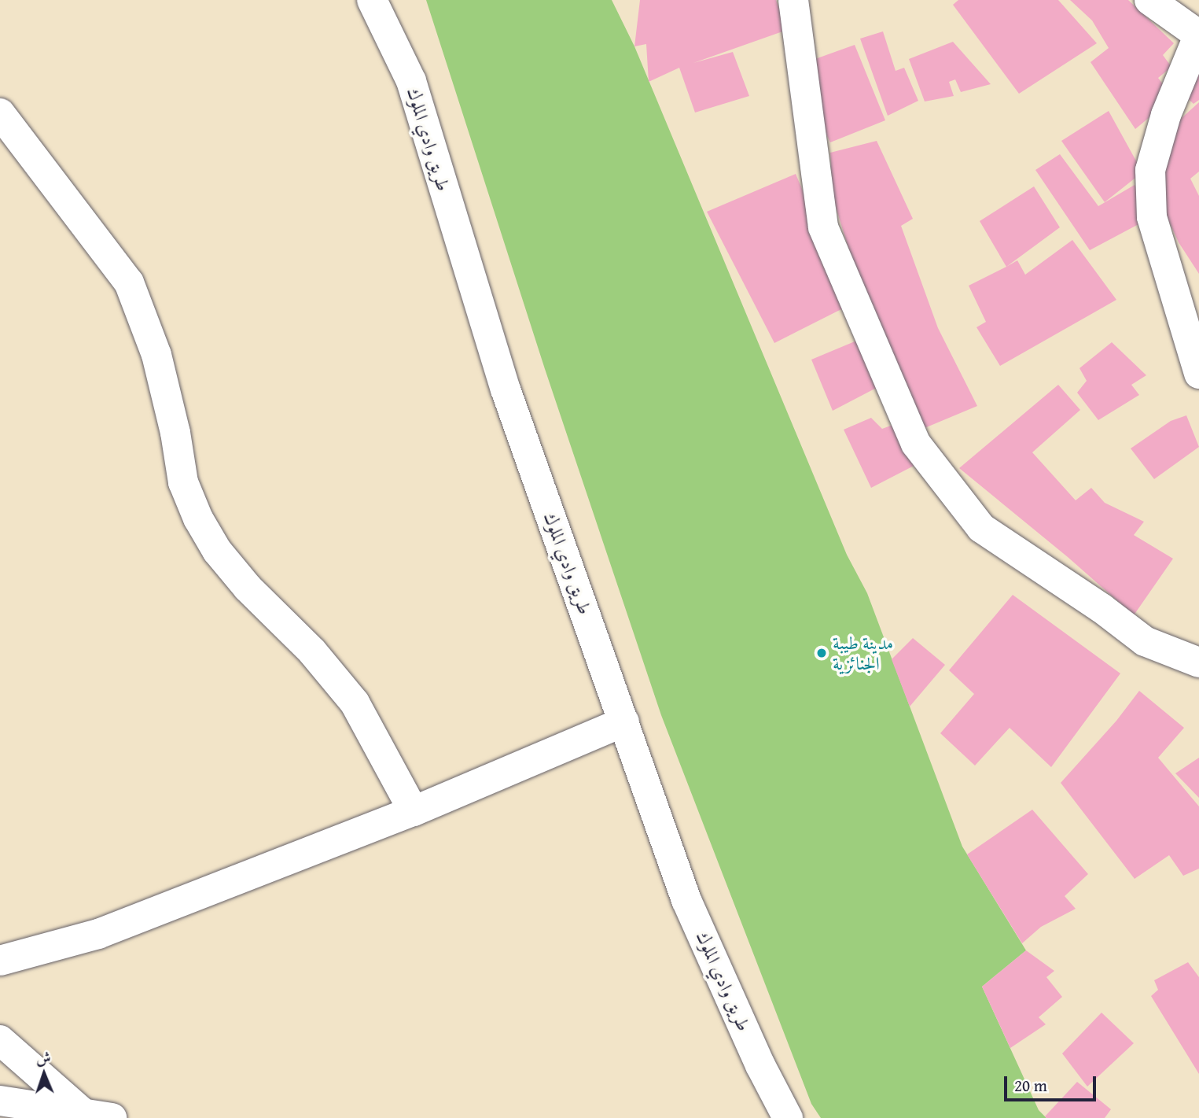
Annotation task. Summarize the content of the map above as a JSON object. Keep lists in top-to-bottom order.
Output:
{
  "streets": {
    "street": ["طريق وادي الملوك"]
  },
  "places": ["مدينة طيبة الجنائزية"],
  "scale_bar": "20 m",
  "north": "top"
}
